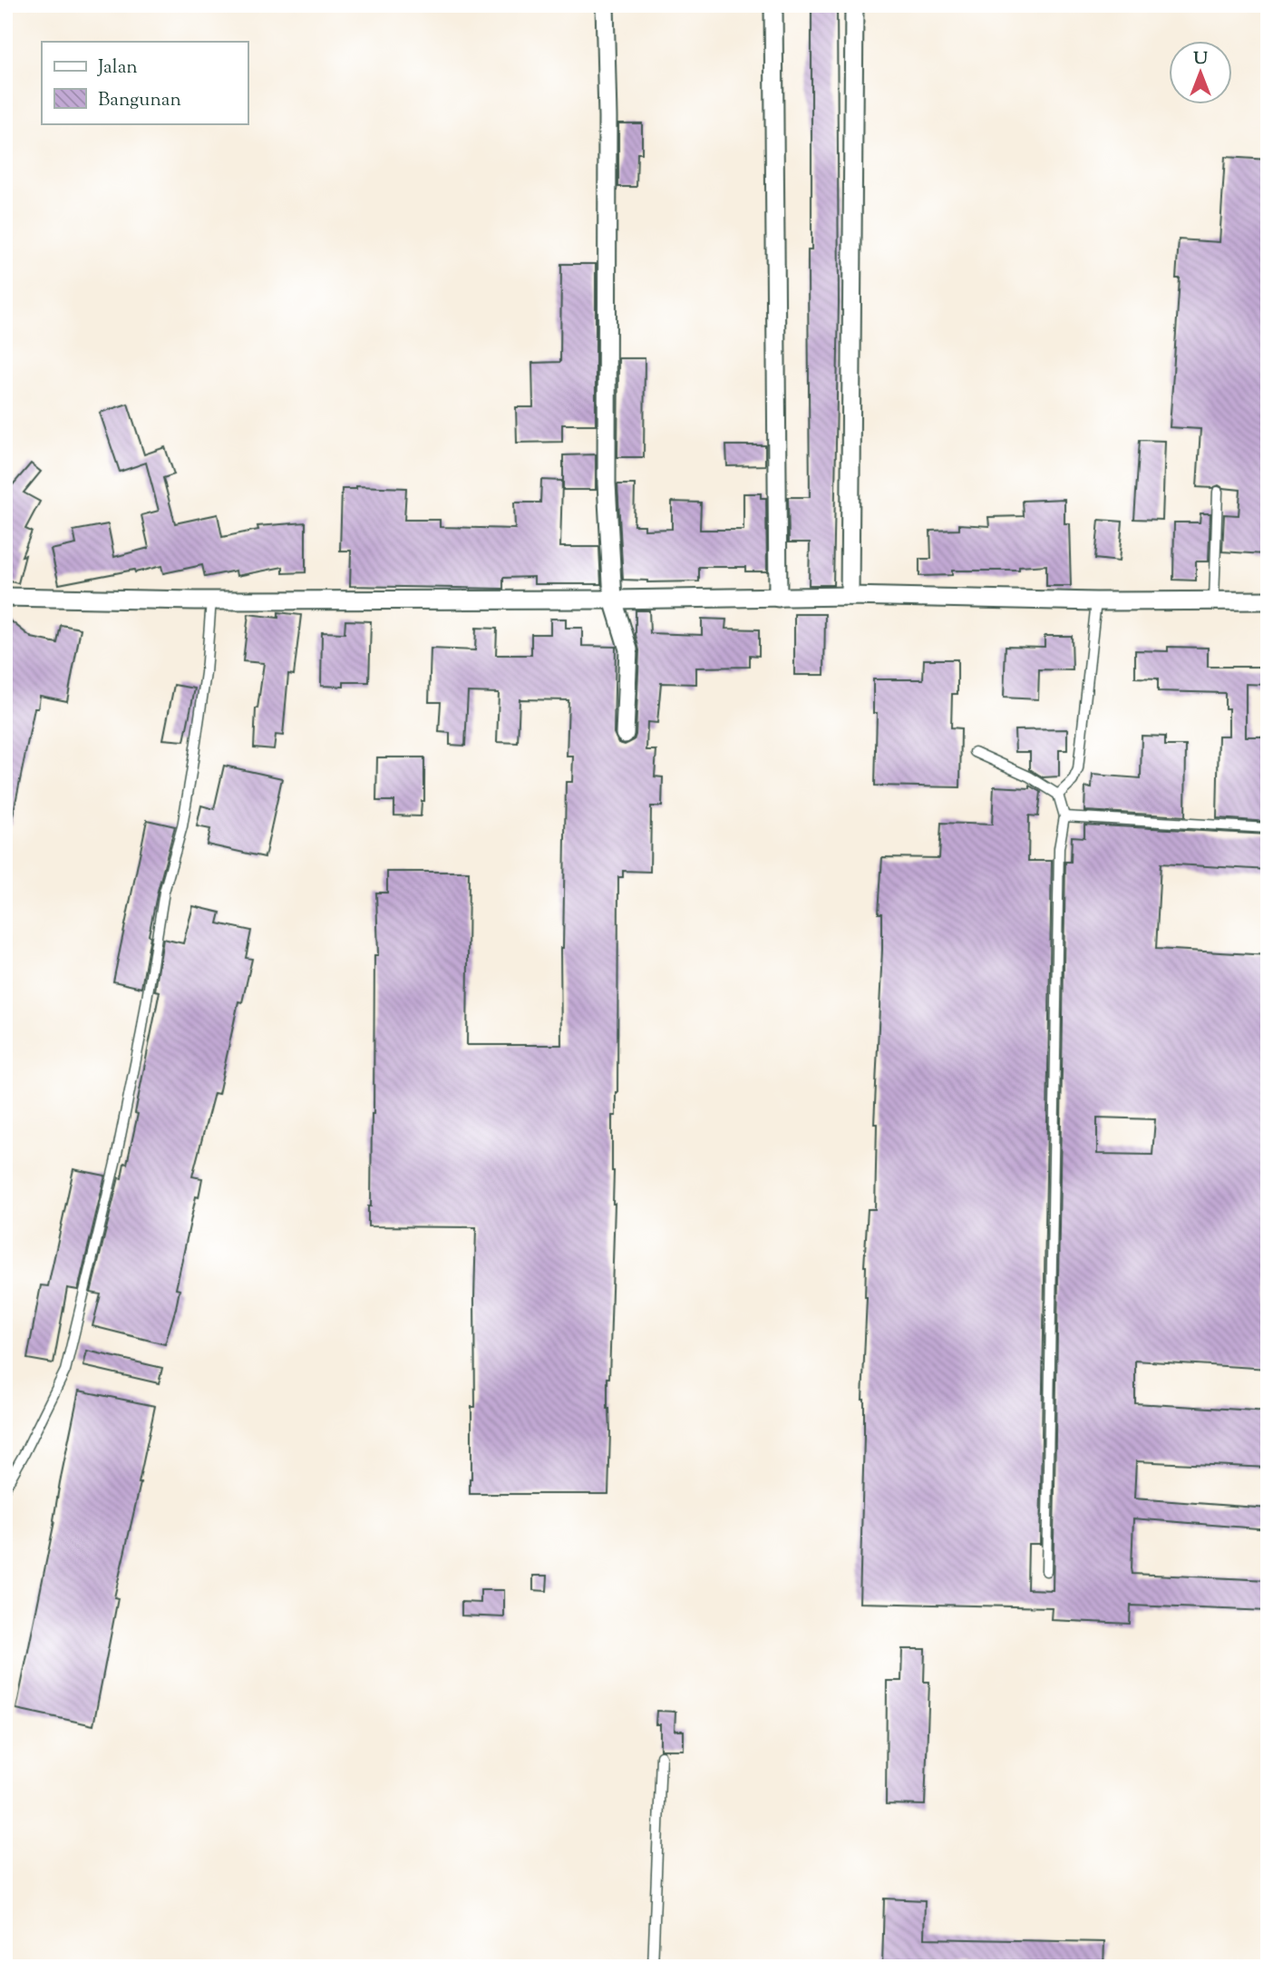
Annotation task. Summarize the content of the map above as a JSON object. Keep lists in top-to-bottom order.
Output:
{
  "legend": ["Jalan", "Bangunan"],
  "north": "top"
}
